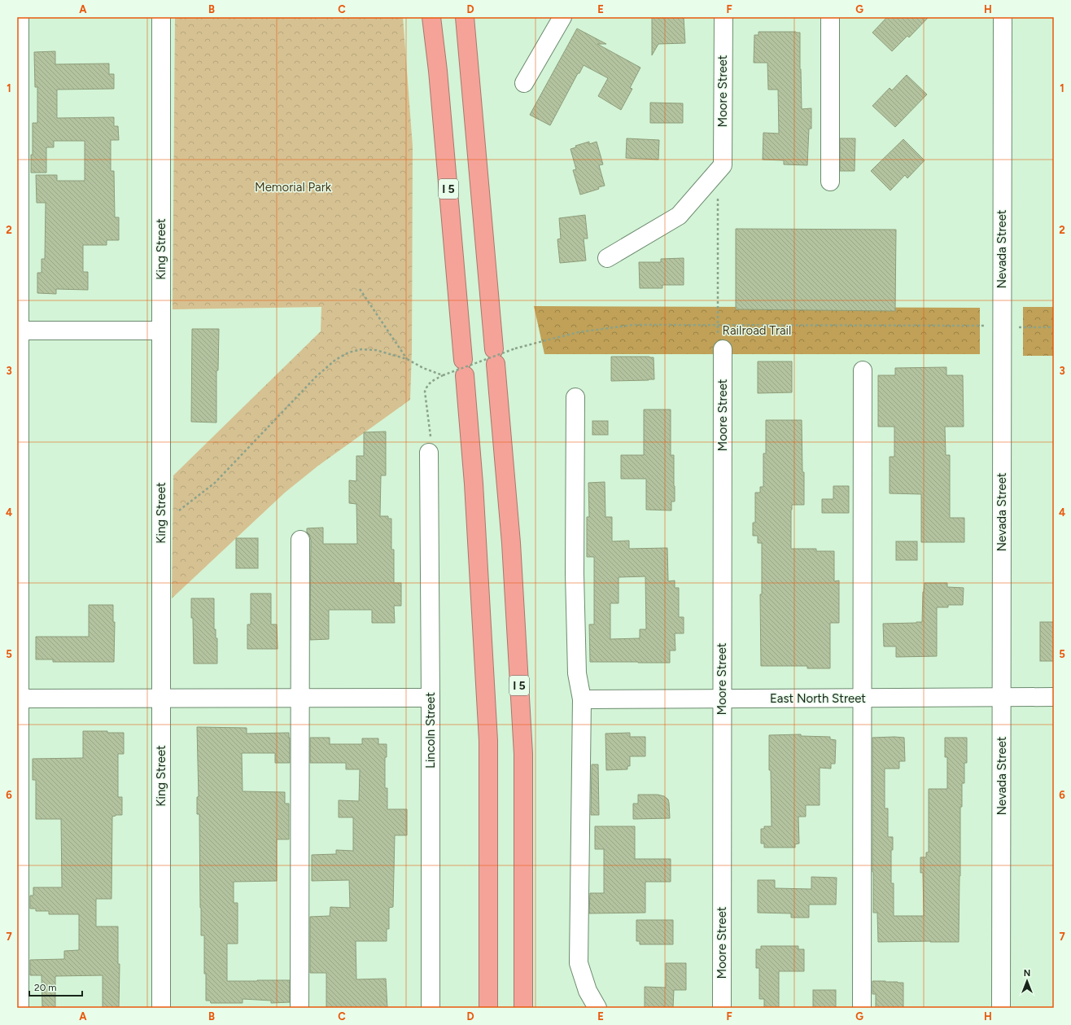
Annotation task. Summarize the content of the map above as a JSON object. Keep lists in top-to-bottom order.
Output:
{
  "streets": {
    "highway": ["I 5"],
    "street": [
      "Moore Street",
      "King Street",
      "Nevada Street",
      "East North Street",
      "Lincoln Street"
    ]
  },
  "crossings": [
    ["Moore Street", "East North Street"],
    ["Nevada Street", "East North Street"]
  ],
  "parks": ["Memorial Park", "Railroad Trail"],
  "scale_bar": "20 m",
  "north": "top",
  "grid": {
    "columns": [
      "A",
      "B",
      "C",
      "D",
      "E",
      "F",
      "G",
      "H"
    ],
    "rows": [
      "1",
      "2",
      "3",
      "4",
      "5",
      "6",
      "7"
    ]
  }
}
